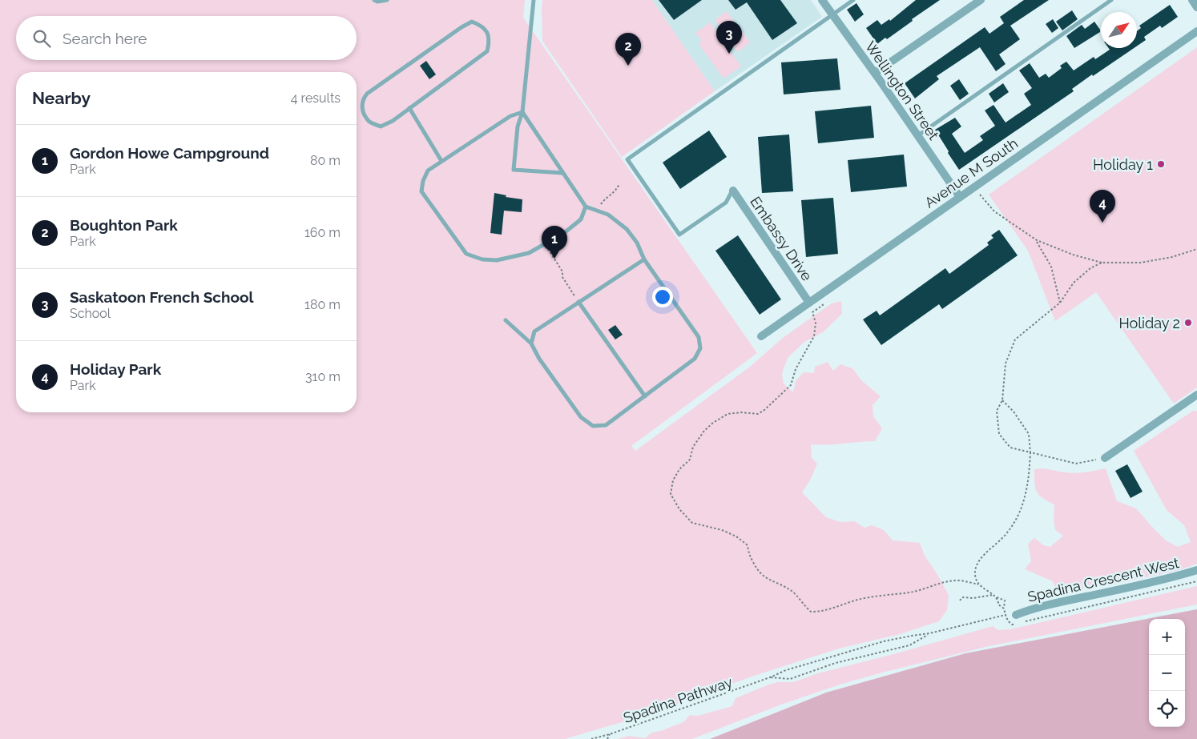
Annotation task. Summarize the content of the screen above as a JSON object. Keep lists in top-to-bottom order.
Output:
{
  "streets": {
    "street": [
      "Wellington Street",
      "Avenue M South",
      "Embassy Drive",
      "Spadina Crescent West"
    ],
    "path": ["Spadina Pathway"]
  },
  "crossings": [
    ["Wellington Street", "Avenue M South"],
    ["Avenue M South", "Embassy Drive"],
    ["Spadina Crescent West", "Spadina Pathway"]
  ],
  "places": ["Holiday 1", "Holiday 2"],
  "north": "top right",
  "page": {
    "search": "Search here",
    "pins": [
      "3",
      "2",
      "4",
      "1"
    ],
    "heading": ["Nearby", "4 results"],
    "list": [
      {
        "mark": "1",
        "name": "Gordon Howe Campground",
        "note": "Park",
        "value": "80 m"
      },
      {
        "mark": "2",
        "name": "Boughton Park",
        "note": "Park",
        "value": "160 m"
      },
      {
        "mark": "3",
        "name": "Saskatoon French School",
        "note": "School",
        "value": "180 m"
      },
      {
        "mark": "4",
        "name": "Holiday Park",
        "note": "Park",
        "value": "310 m"
      }
    ],
    "map_buttons": ["+", "−"]
  }
}
